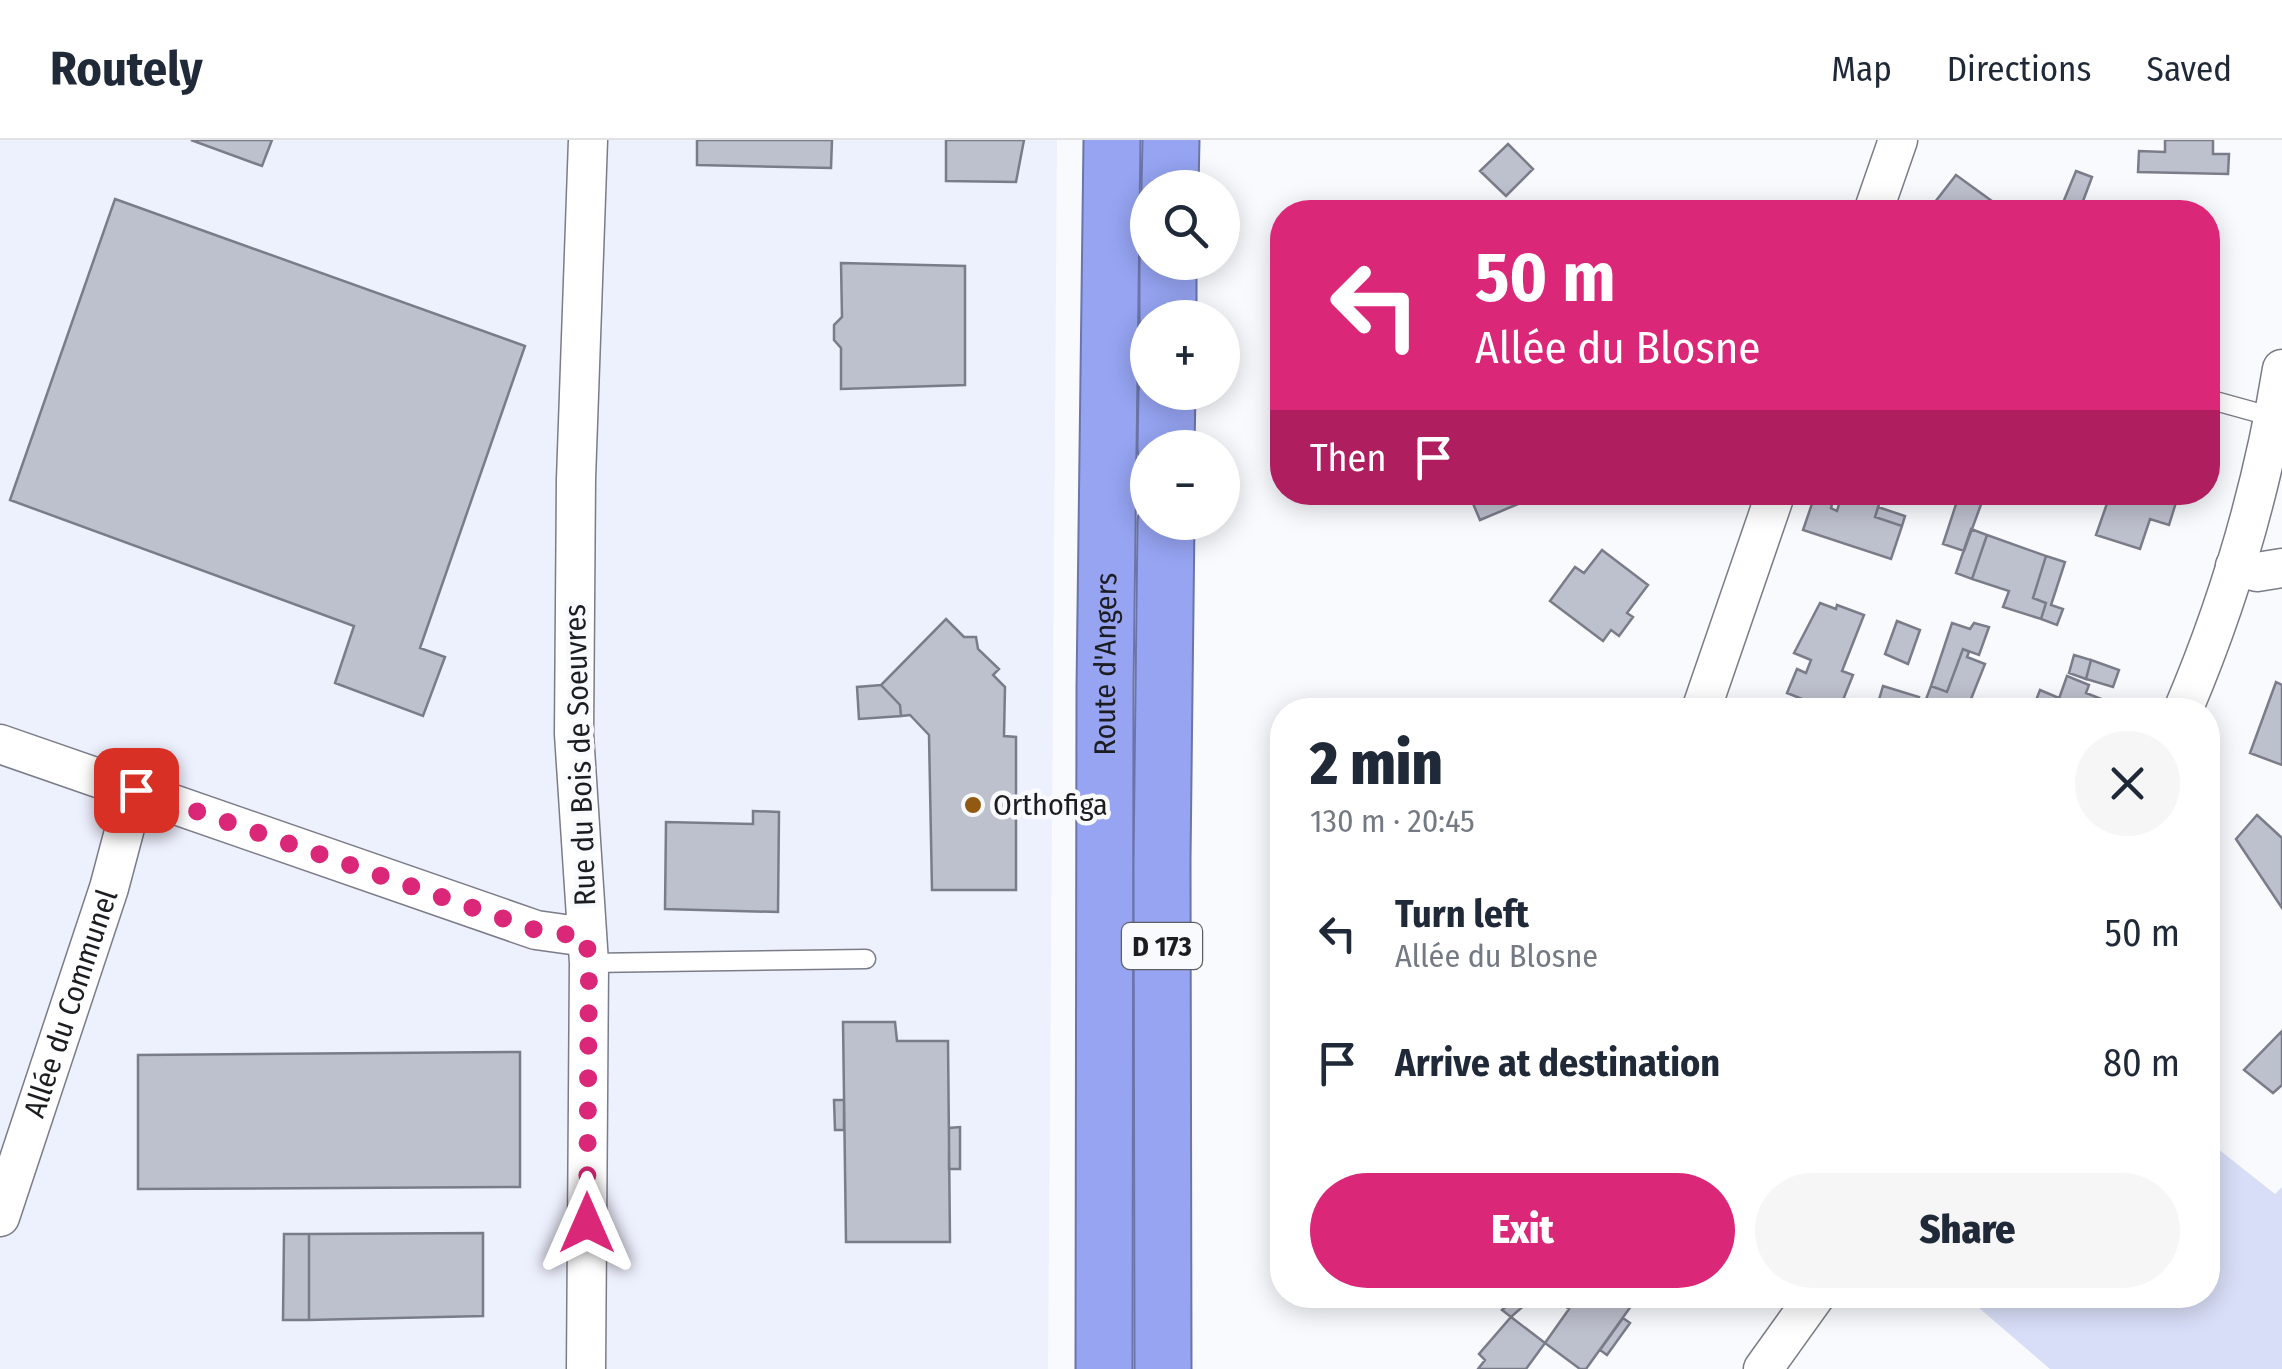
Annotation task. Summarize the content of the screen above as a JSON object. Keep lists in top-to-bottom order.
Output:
{
  "streets": {
    "highway": ["Route d'Angers", "D 173"],
    "street": ["Rue du Bois de Soeuvres", "Allée du Communel"]
  },
  "places": ["Orthofiga"],
  "page": {
    "header": "Routely",
    "nav": ["Map", "Directions", "Saved"],
    "map_buttons": ["+", "−"],
    "turn": ["50 m", "Allée du Blosne"],
    "then": "Then",
    "heading": ["2 min", "130 m · 20:45"],
    "list": [
      {
        "name": "Turn left",
        "note": "Allée du Blosne",
        "value": "50 m"
      },
      {
        "name": "Arrive at destination",
        "value": "80 m"
      }
    ],
    "buttons": ["Exit", "Share"]
  }
}
